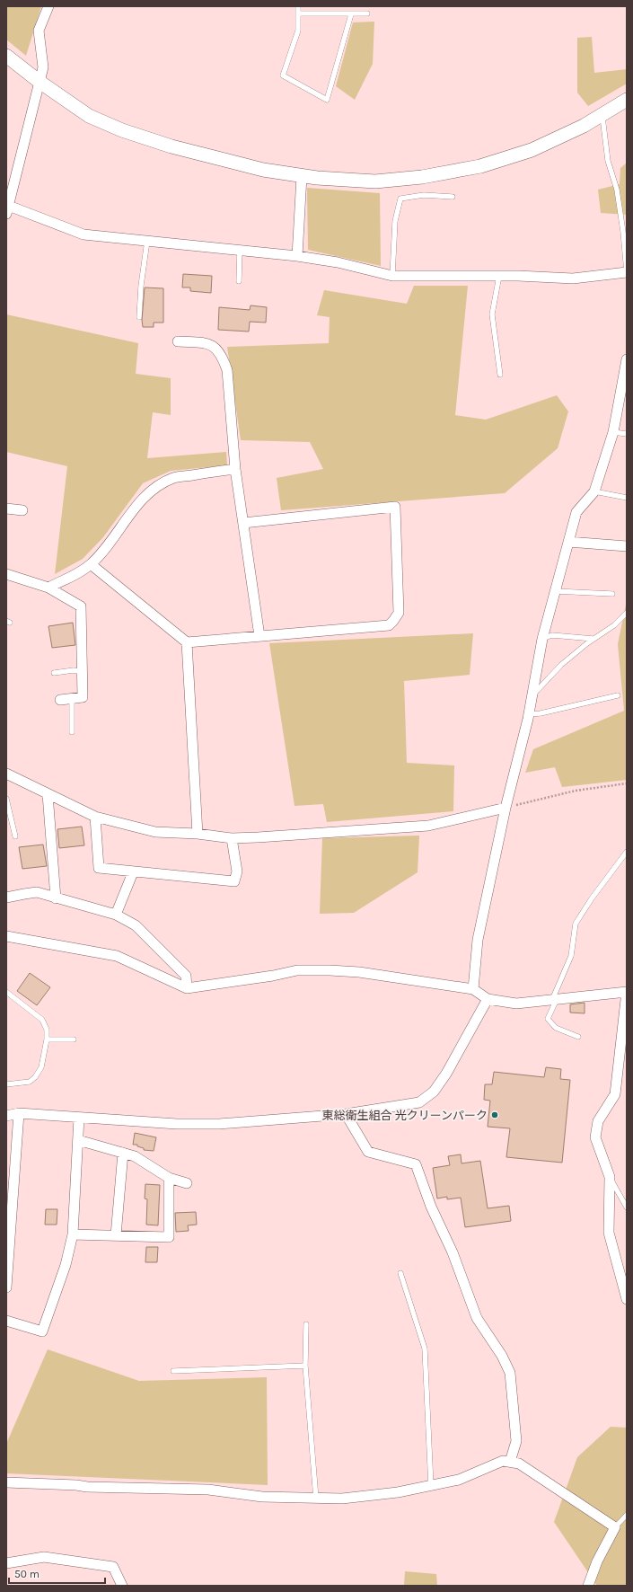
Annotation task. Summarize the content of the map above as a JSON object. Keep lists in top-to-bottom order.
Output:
{
  "places": ["東総衛生組合 光クリーンパーク"],
  "scale_bar": "50 m"
}
